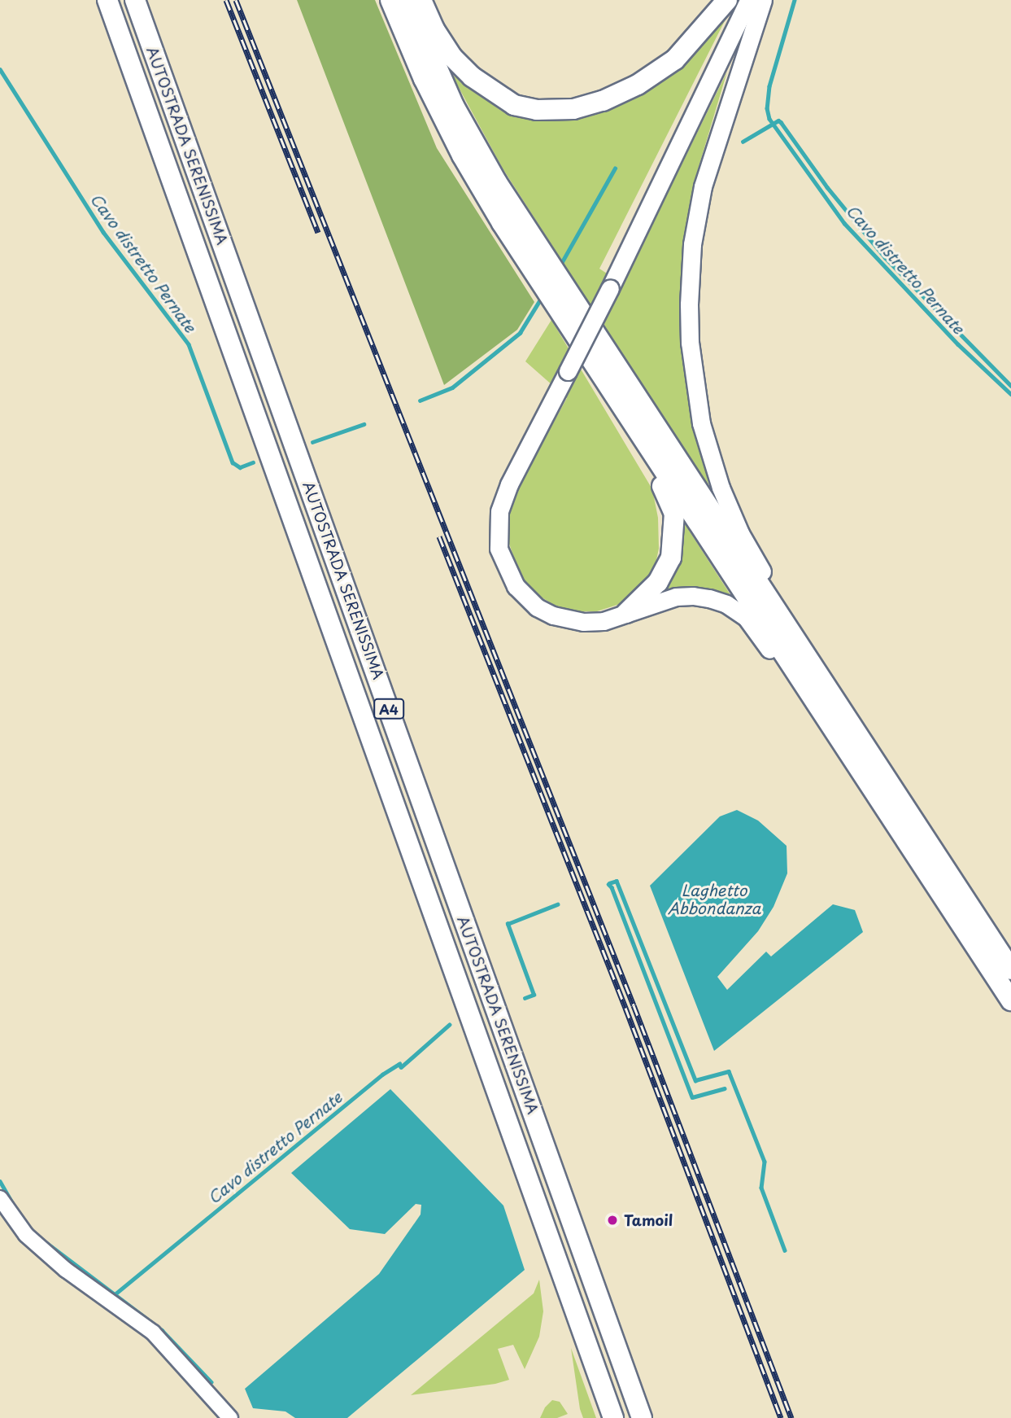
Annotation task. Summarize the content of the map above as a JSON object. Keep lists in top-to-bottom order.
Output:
{
  "streets": {
    "highway": ["AUTOSTRADA SERENISSIMA", "A4"]
  },
  "water": ["Cavo distretto Pernate", "Laghetto Abbondanza"],
  "places": ["Tamoil"]
}
